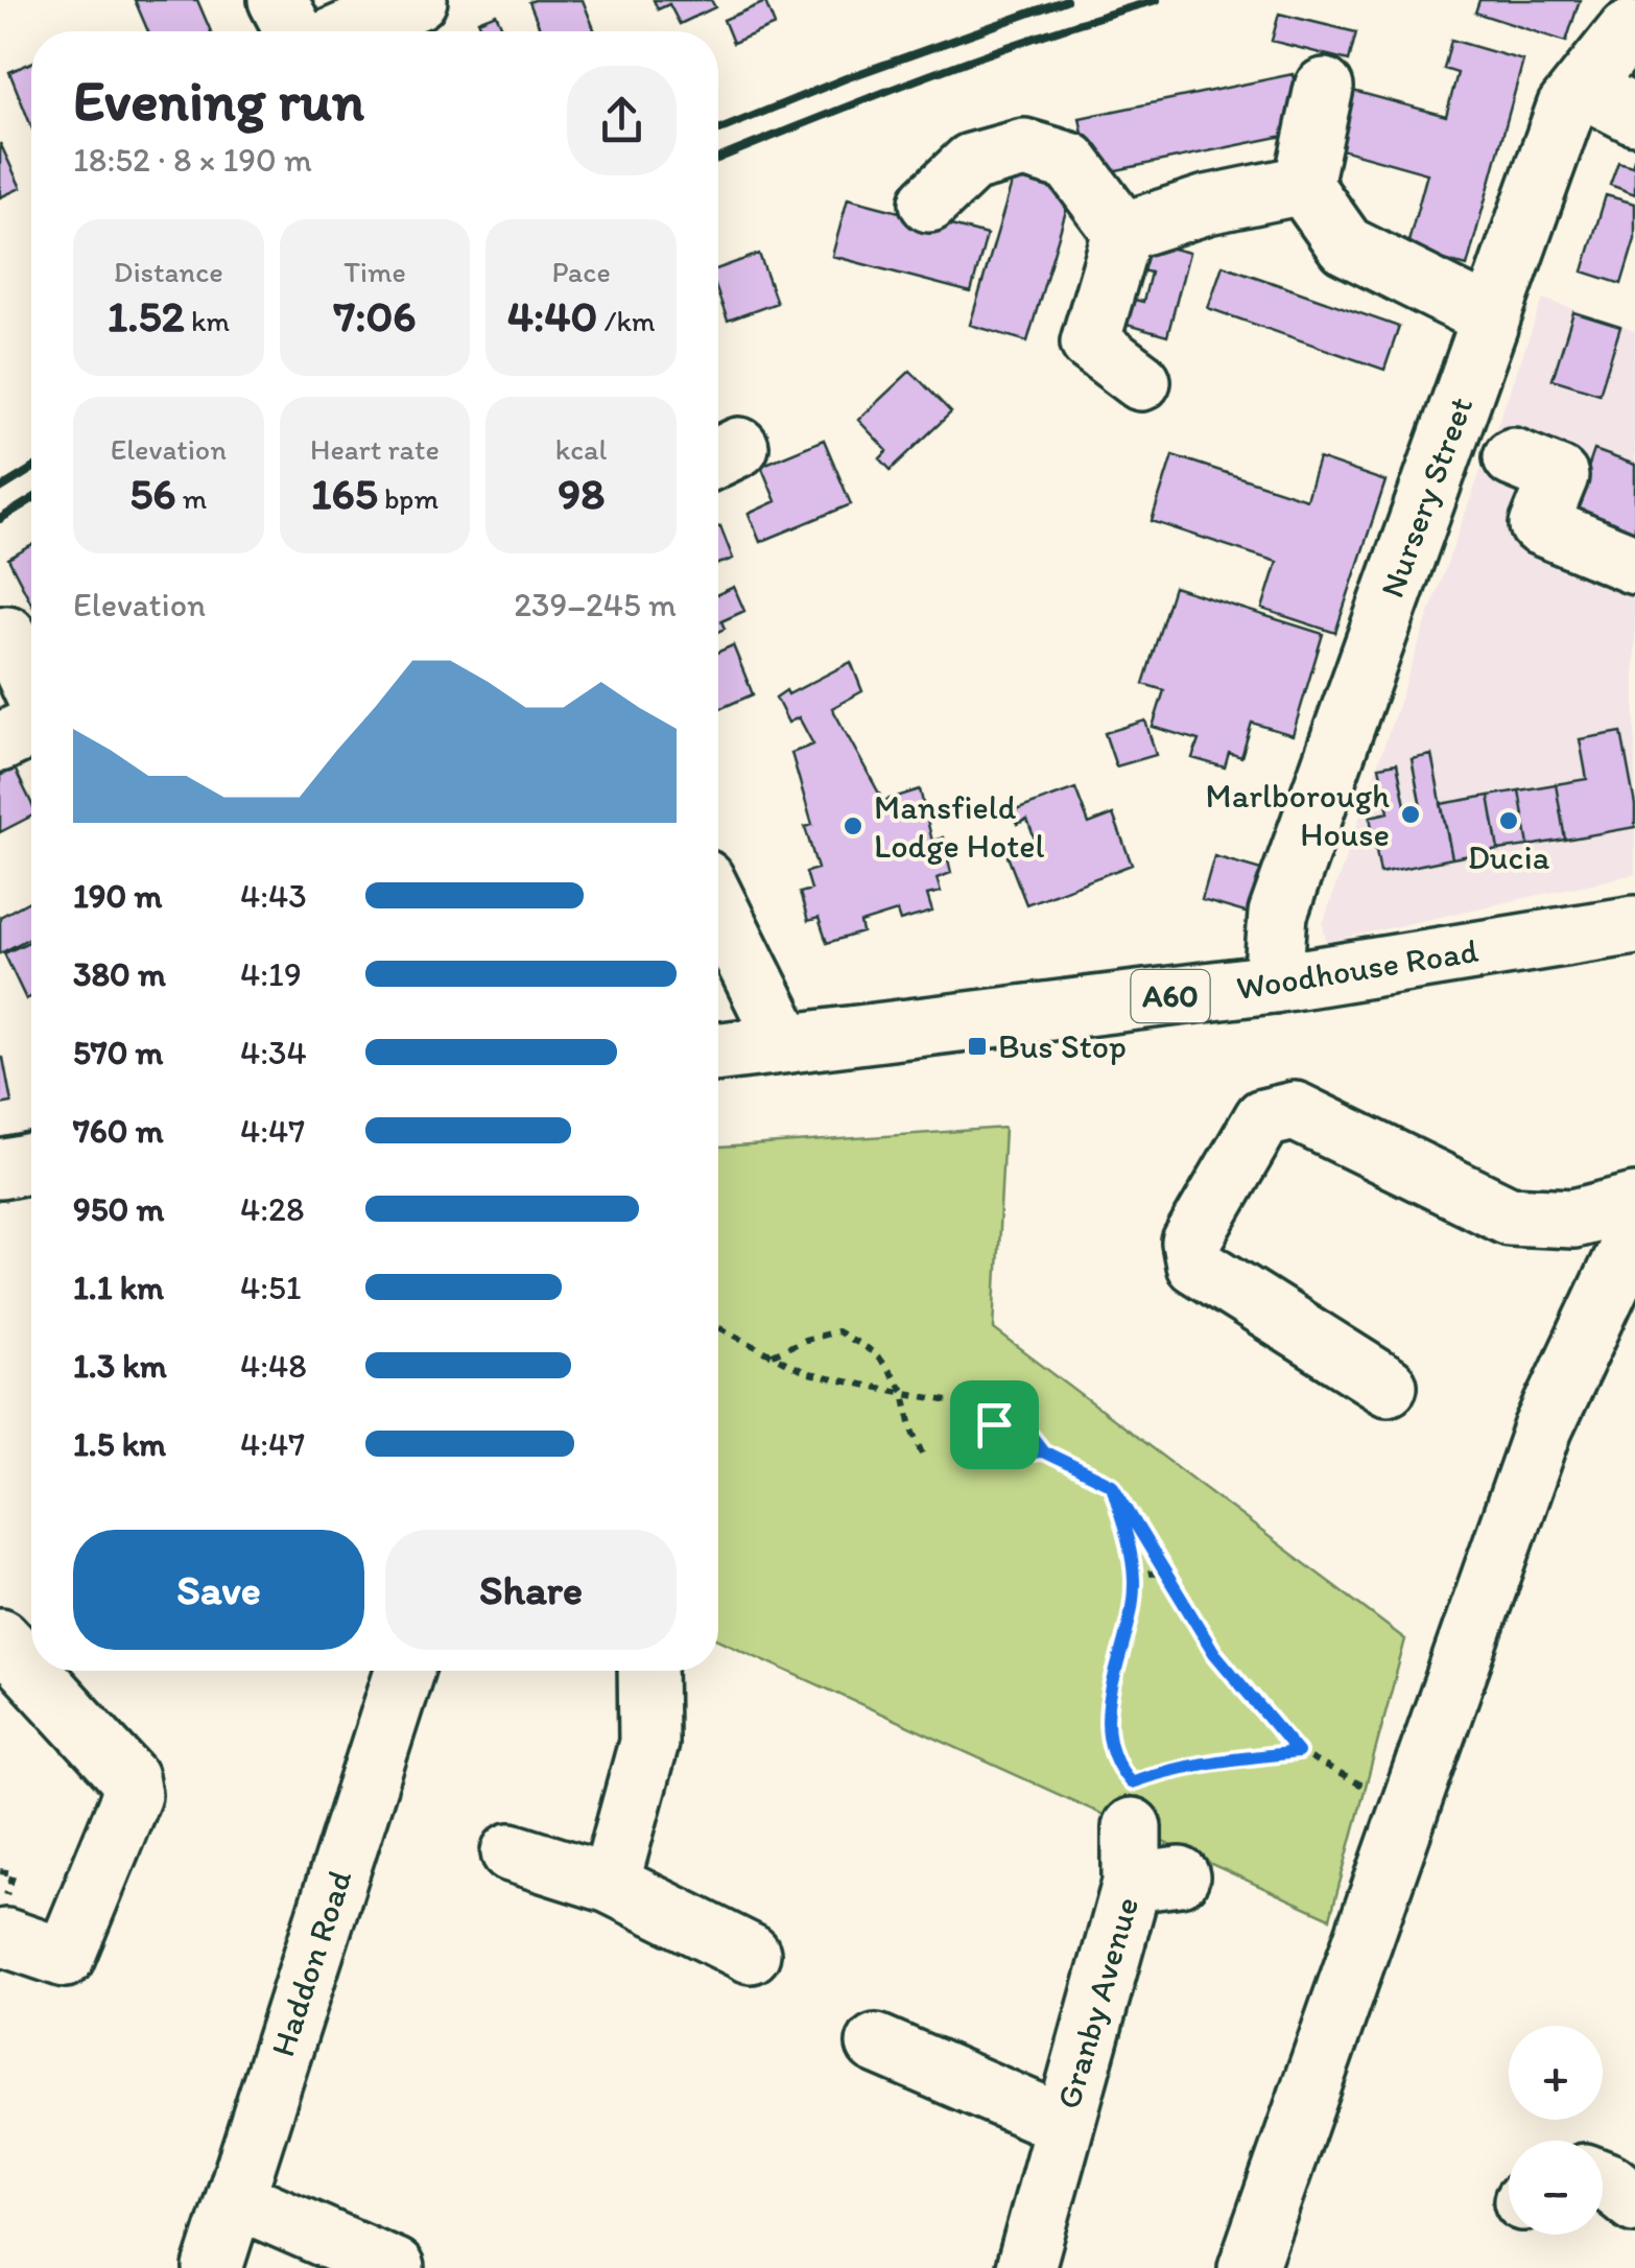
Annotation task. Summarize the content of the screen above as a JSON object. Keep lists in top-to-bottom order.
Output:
{
  "streets": {
    "main road": [
      "Nursery Street",
      "Woodhouse Road",
      "A60",
      "Haddon Road",
      "Granby Avenue"
    ]
  },
  "crossings": [
    ["Nursery Street", "Woodhouse Road"]
  ],
  "places": {
    "other": ["Marlborough House", "Ducia", "Mansfield Lodge Hotel"],
    "transit": ["Bus Stop"]
  },
  "page": {
    "heading": ["Evening run", "18:52 · 8 × 190 m"],
    "stats": [
      ["Distance", "1.52 km"],
      ["Time", "7:06"],
      ["Pace", "4:40 /km"],
      ["Elevation", "56 m"],
      ["Heart rate", "165 bpm"],
      ["kcal", "98"]
    ],
    "chart": ["Elevation", "239–245 m"],
    "list": [
      {
        "name": "190 m",
        "note": "4:43"
      },
      {
        "name": "380 m",
        "note": "4:19"
      },
      {
        "name": "570 m",
        "note": "4:34"
      },
      {
        "name": "760 m",
        "note": "4:47"
      },
      {
        "name": "950 m",
        "note": "4:28"
      },
      {
        "name": "1.1 km",
        "note": "4:51"
      },
      {
        "name": "1.3 km",
        "note": "4:48"
      },
      {
        "name": "1.5 km",
        "note": "4:47"
      }
    ],
    "buttons": ["Save", "Share"],
    "map_buttons": ["+", "−"]
  }
}
